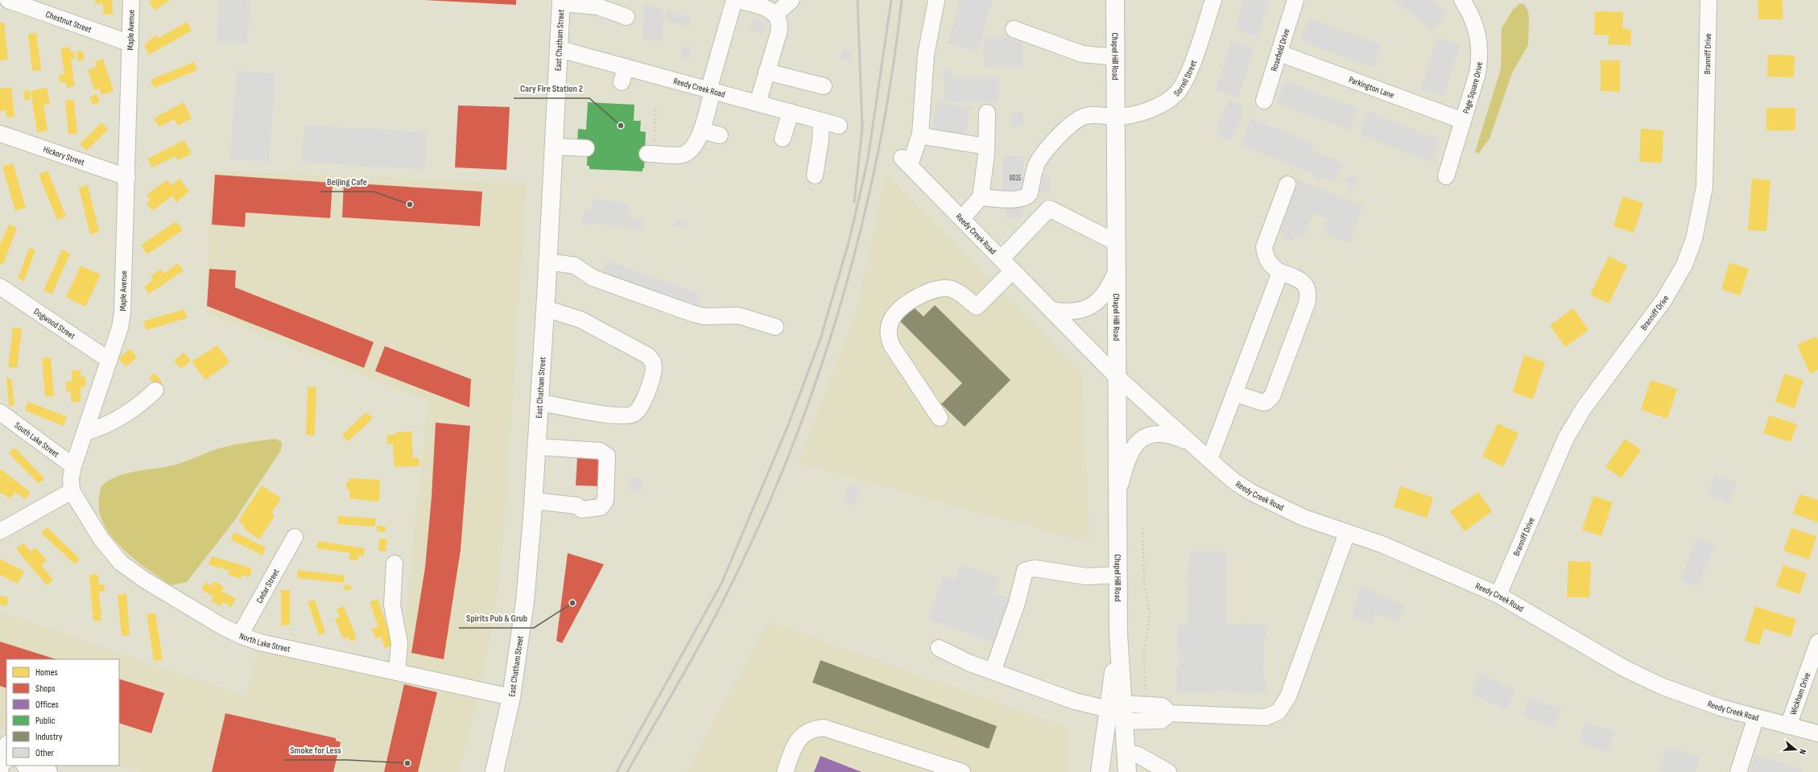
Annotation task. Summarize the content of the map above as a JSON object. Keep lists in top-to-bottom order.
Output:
{
  "streets": {
    "main road": ["East Chatham Street", "Chapel Hill Road"],
    "street": [
      "Chestnut Street",
      "Maple Avenue",
      "Rosefield Drive",
      "Branniff Drive",
      "Sorrell Street",
      "Reedy Creek Road",
      "Parkington Lane",
      "Page Square Drive",
      "Hickory Street",
      "Dogwood Street",
      "South Lake Street",
      "Cedar Street",
      "North Lake Street",
      "Wickham Drive"
    ]
  },
  "crossings": [
    ["Chestnut Street", "Maple Avenue"],
    ["Maple Avenue", "Hickory Street"],
    ["Maple Avenue", "Dogwood Street"],
    ["Maple Avenue", "South Lake Street"],
    ["Maple Avenue", "North Lake Street"],
    ["East Chatham Street", "Reedy Creek Road"],
    ["East Chatham Street", "North Lake Street"],
    ["Rosefield Drive", "Parkington Lane"],
    ["Branniff Drive", "Reedy Creek Road"],
    ["Chapel Hill Road", "Sorrell Street"],
    ["Chapel Hill Road", "Reedy Creek Road"],
    ["Reedy Creek Road", "Wickham Drive"],
    ["Parkington Lane", "Page Square Drive"],
    ["Cedar Street", "North Lake Street"]
  ],
  "places": [
    "Cary Fire Station 2",
    "Beijing Cafe",
    "Spirits Pub & Grub",
    "Smoke for Less"
  ],
  "house_numbers": ["8015"],
  "legend": [
    "Homes",
    "Shops",
    "Offices",
    "Public",
    "Industry",
    "Other"
  ],
  "north": "right"
}
